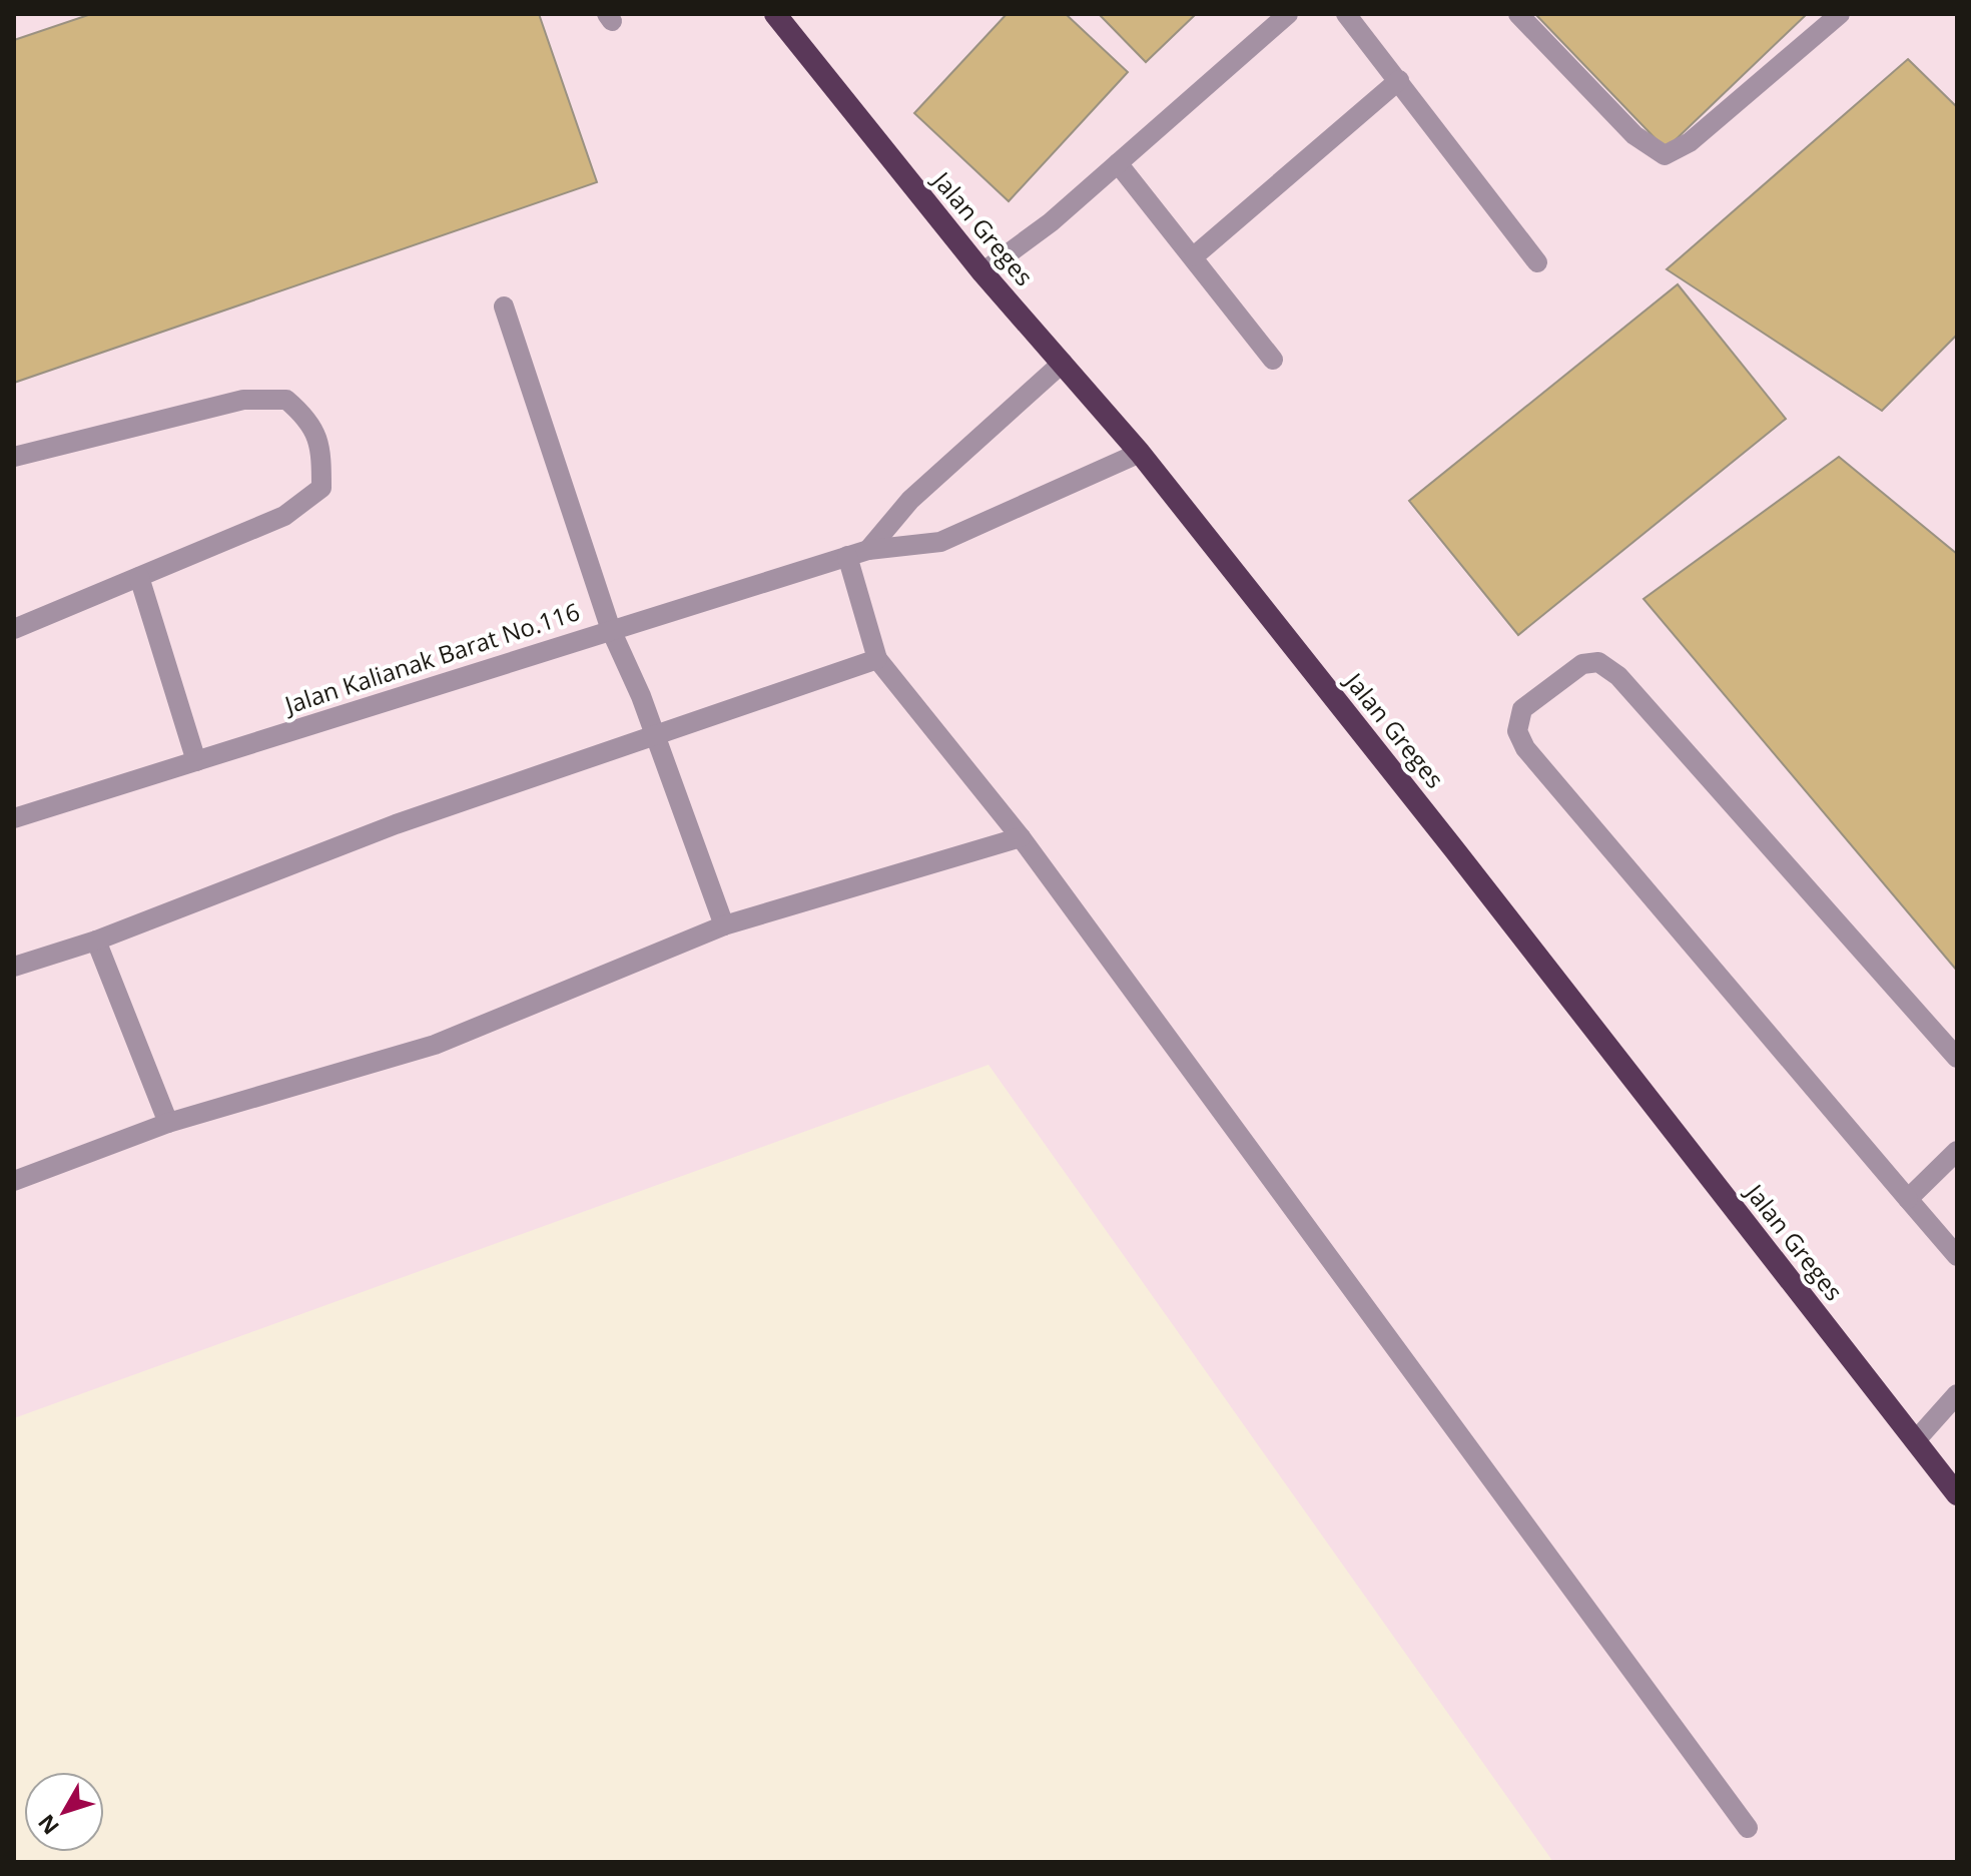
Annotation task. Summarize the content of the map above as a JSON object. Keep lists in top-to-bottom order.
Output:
{
  "streets": {
    "highway": ["Jalan Greges"],
    "lane": ["Jalan Kalianak Barat No.116"]
  },
  "crossings": [
    ["Jalan Greges", "Jalan Kalianak Barat No.116"]
  ],
  "north": "bottom left"
}
